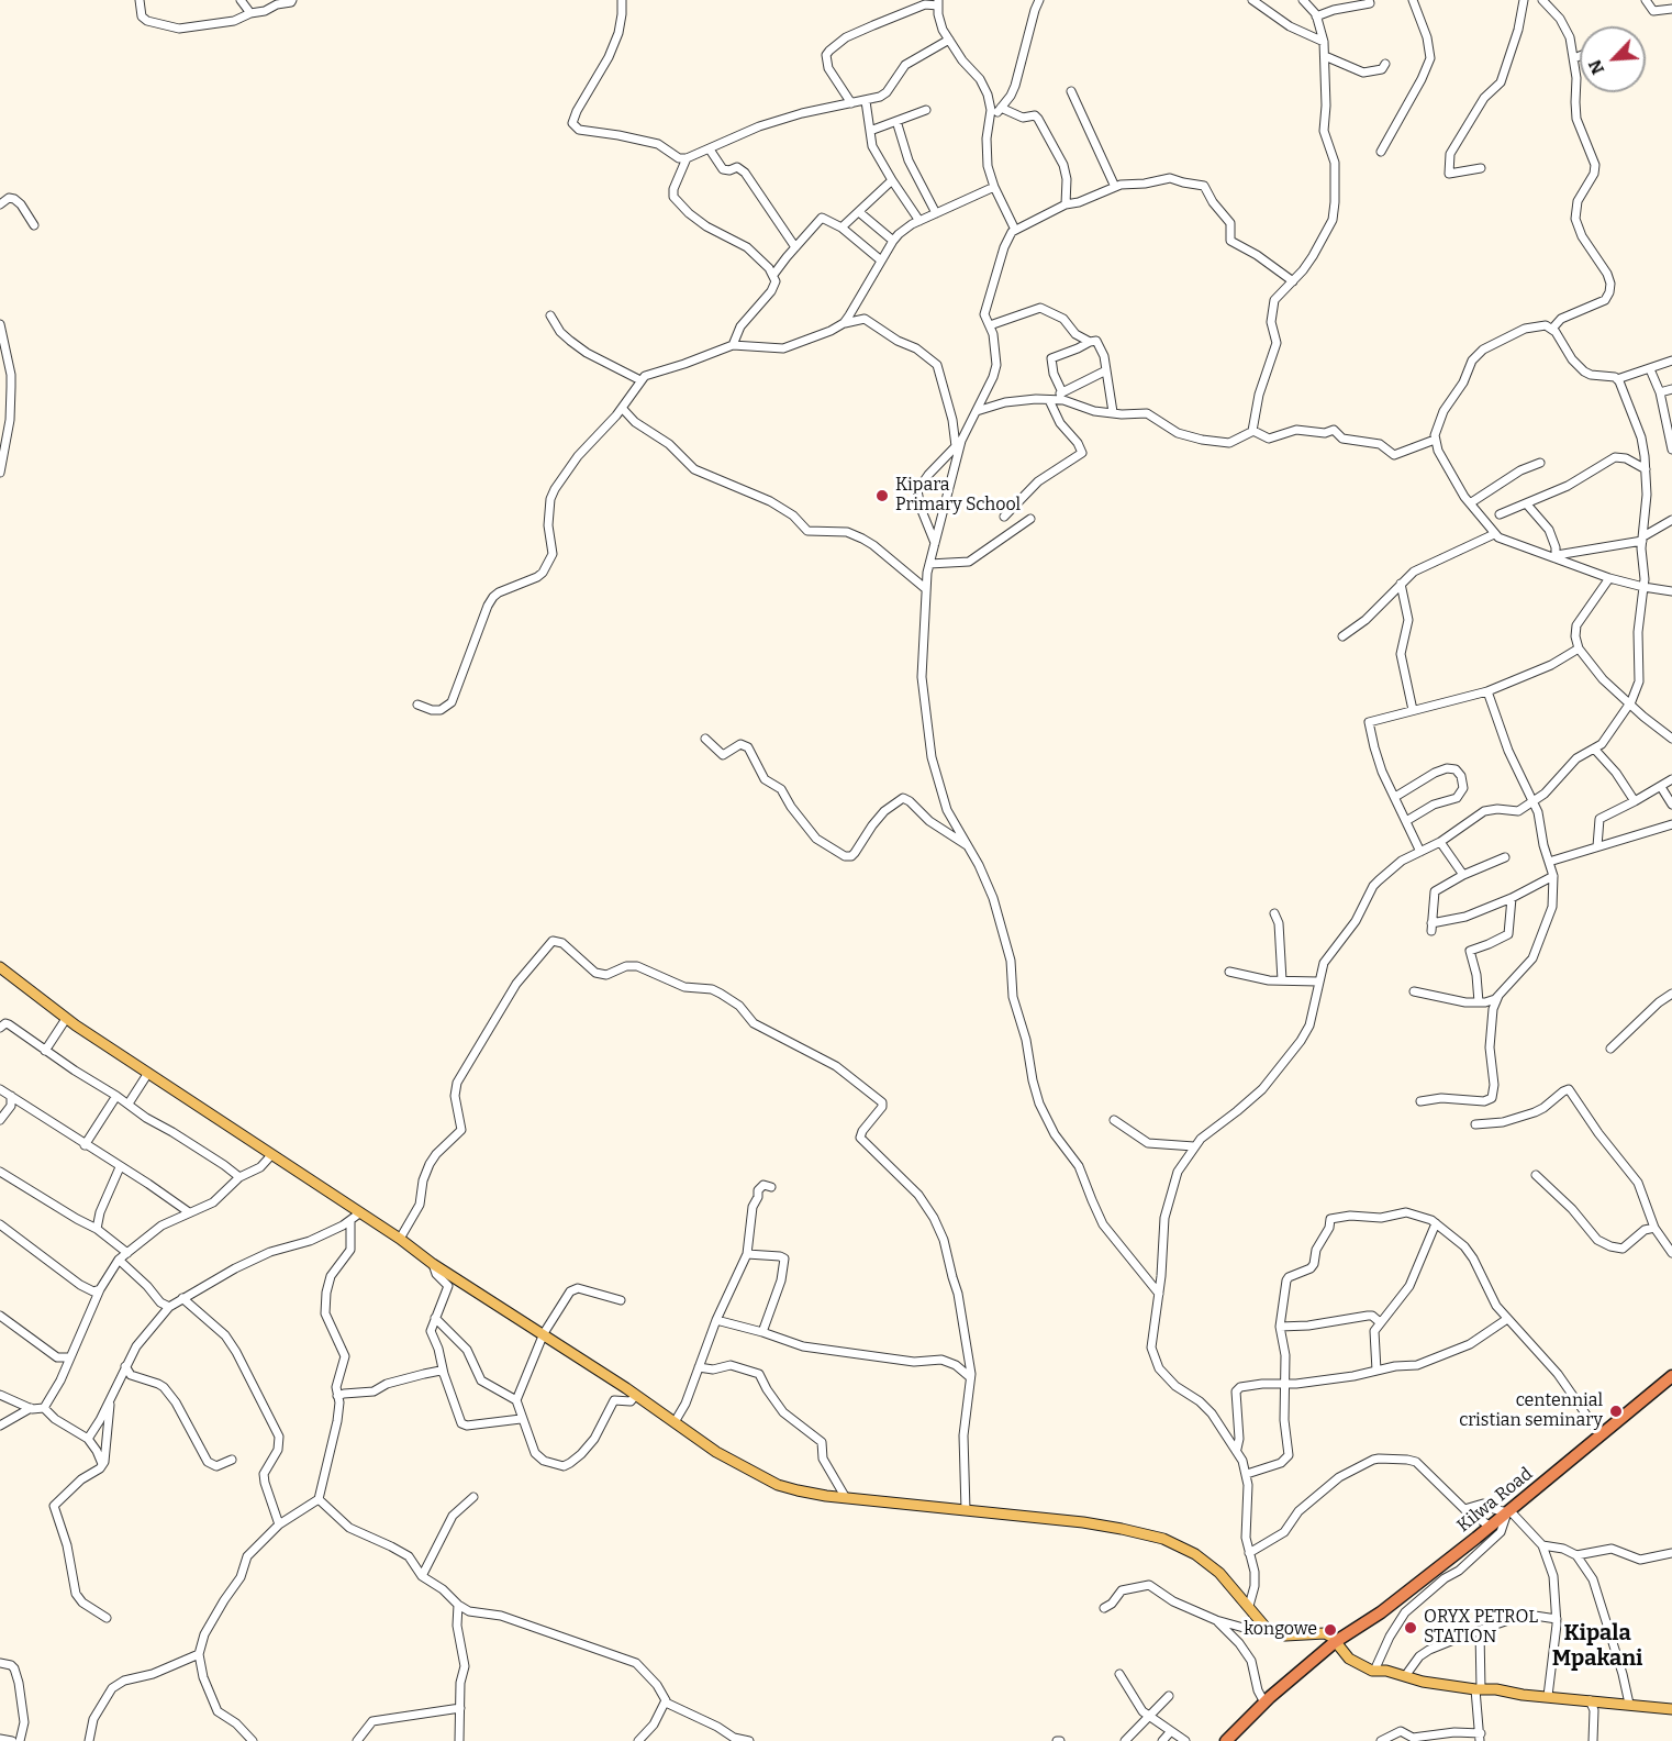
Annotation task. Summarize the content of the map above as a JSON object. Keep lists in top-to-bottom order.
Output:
{
  "streets": {
    "highway": ["Kilwa Road"]
  },
  "districts": ["Kipala Mpakani"],
  "places": [
    "Kipara Primary School",
    "centennial cristian seminary",
    "ORYX PETROL STATION",
    "kongowe"
  ],
  "north": "bottom left"
}
